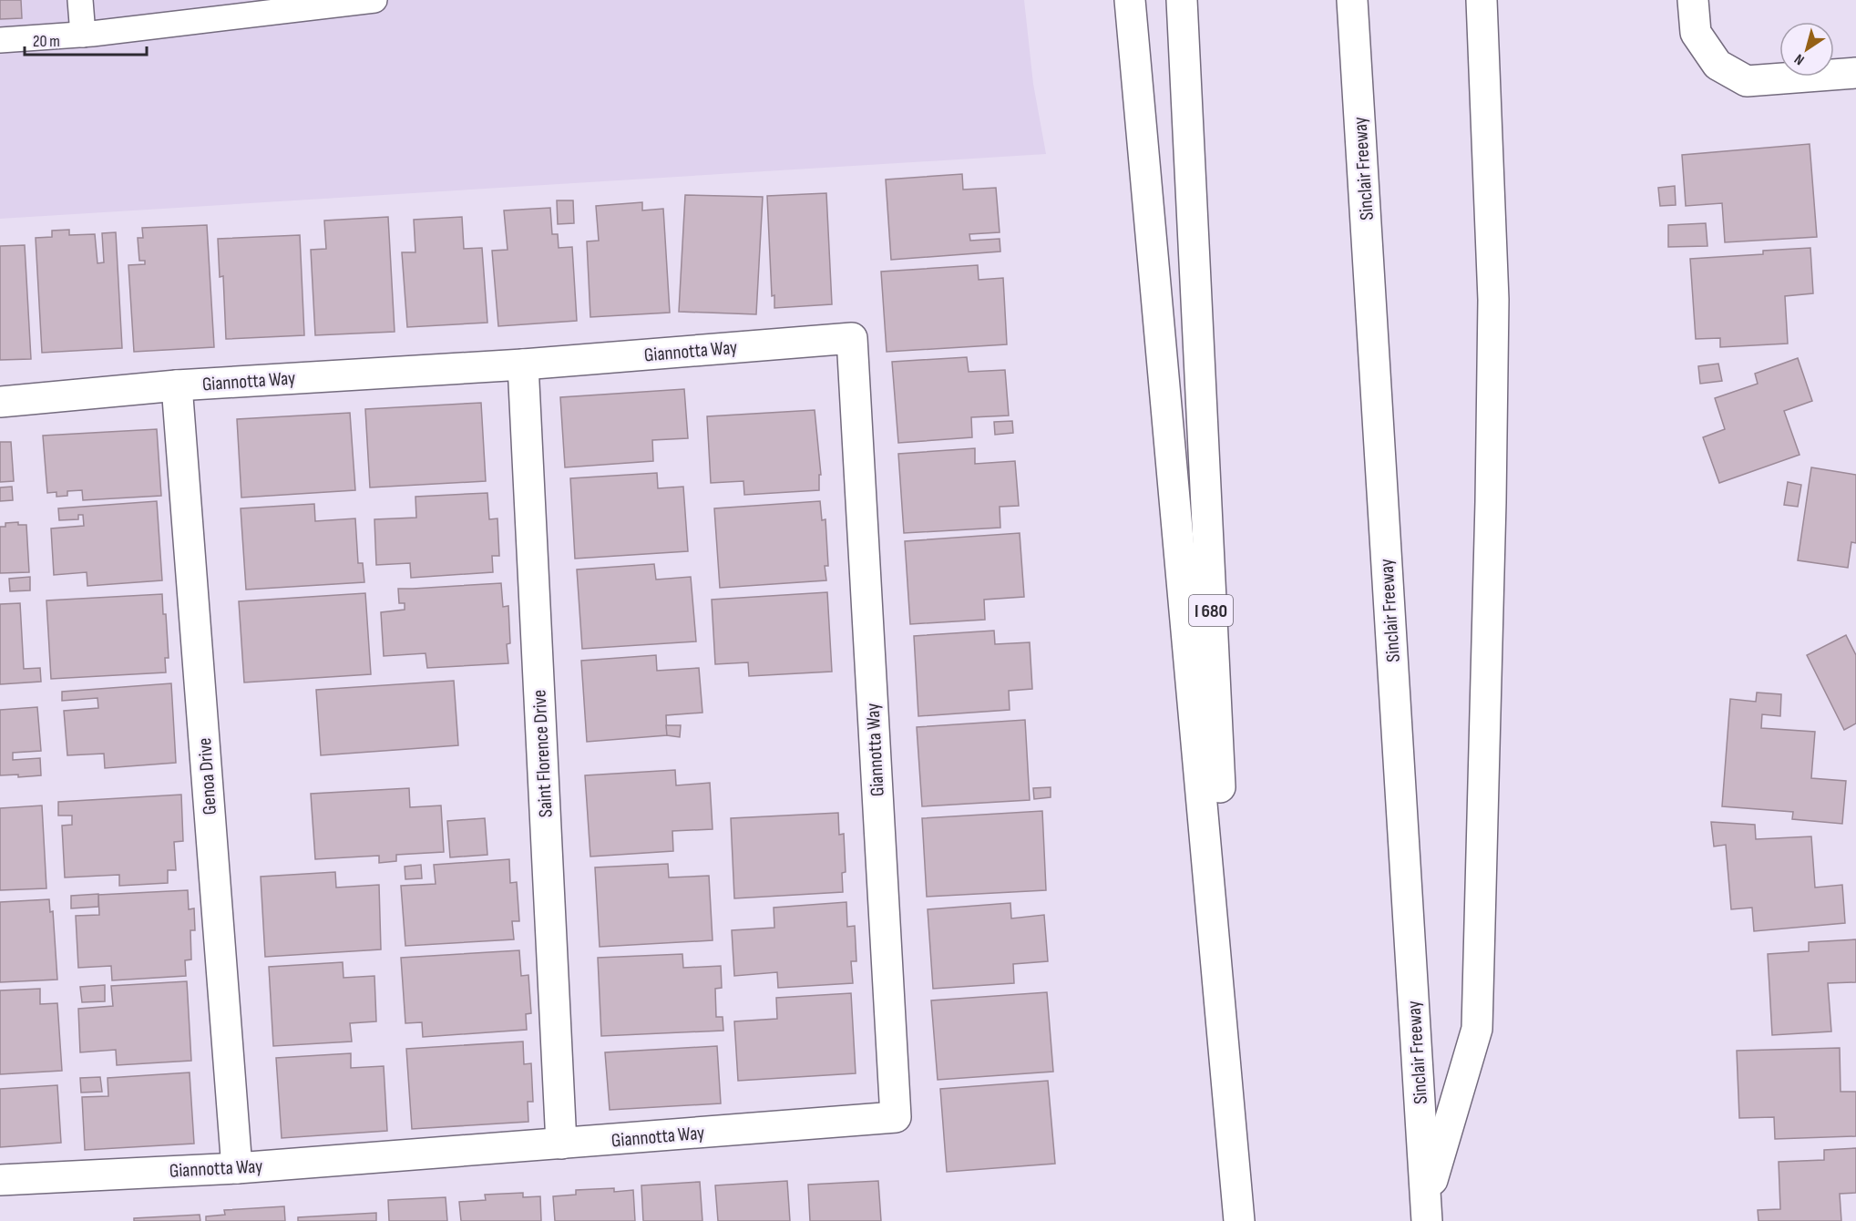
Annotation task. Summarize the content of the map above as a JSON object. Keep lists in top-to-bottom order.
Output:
{
  "streets": {
    "main road": [
      "Sinclair Freeway",
      "Giannotta Way",
      "I 680",
      "Saint Florence Drive",
      "Genoa Drive"
    ]
  },
  "crossings": [
    ["Giannotta Way", "Saint Florence Drive"],
    ["Giannotta Way", "Genoa Drive"]
  ],
  "scale_bar": "20 m",
  "north": "bottom left"
}
